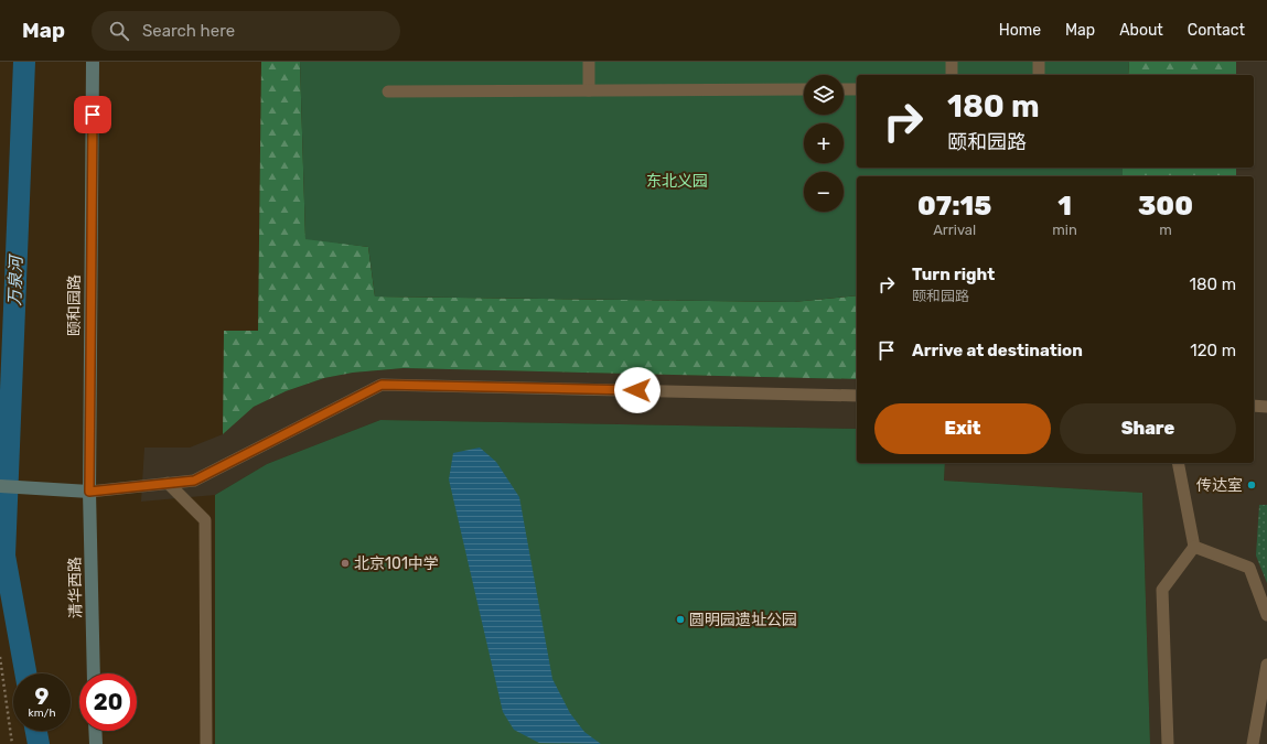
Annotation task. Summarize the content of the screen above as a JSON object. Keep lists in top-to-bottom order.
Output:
{
  "streets": {
    "main road": ["颐和园路", "清华西路"]
  },
  "crossings": [
    ["颐和园路", "清华西路"]
  ],
  "water": ["万泉河"],
  "parks": ["东北义园"],
  "places": ["传达室", "北京101中学", "圆明园遗址公园"],
  "page": {
    "header": "Map",
    "search": "Search here",
    "nav": [
      "Home",
      "Map",
      "About",
      "Contact"
    ],
    "map_buttons": ["+", "−"],
    "turn": ["180 m", "颐和园路"],
    "eta": [
      "07:15",
      "Arrival",
      "1",
      "min",
      "300",
      "m"
    ],
    "list": [
      {
        "name": "Turn right",
        "note": "颐和园路",
        "value": "180 m"
      },
      {
        "name": "Arrive at destination",
        "value": "120 m"
      }
    ],
    "buttons": ["Exit", "Share"],
    "speed": "9 km/h",
    "limit": "20"
  }
}
